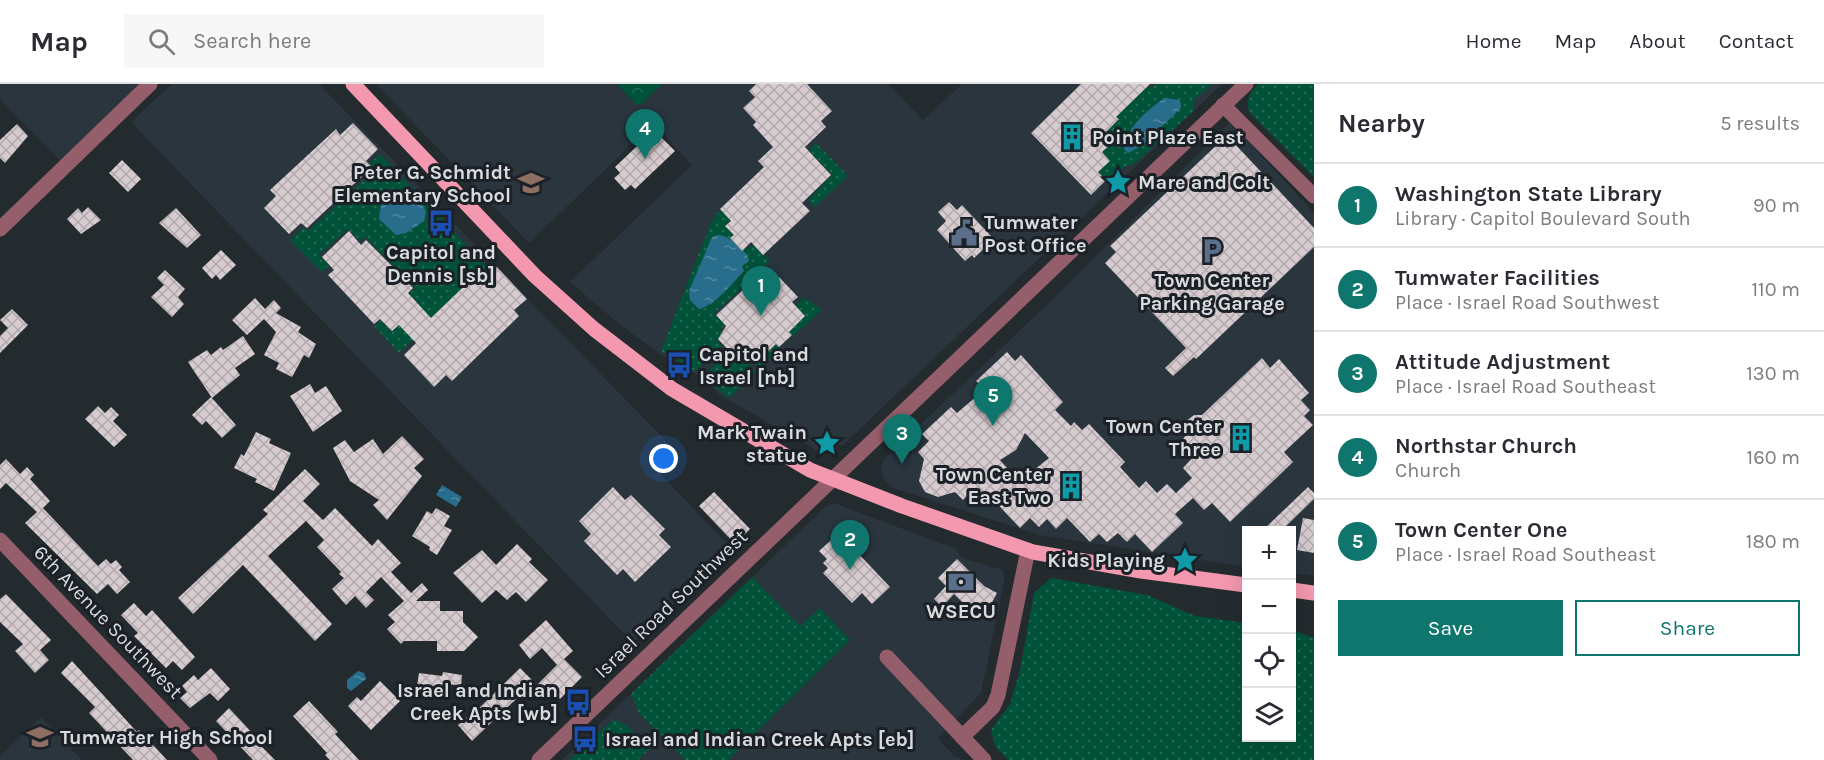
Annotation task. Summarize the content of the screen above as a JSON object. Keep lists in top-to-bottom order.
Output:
{
  "streets": {
    "street": ["Israel Road Southwest", "6th Avenue Southwest"]
  },
  "places": {
    "building": ["Point Plaze East", "Town Center Three", "Town Center East Two"],
    "place": ["Mare and Colt", "Mark Twain statue", "Kids Playing"],
    "school or university": ["Peter G. Schmidt Elementary School", "Tumwater High School"],
    "bus stop": [
      "Capitol and Dennis [sb]",
      "Capitol and Israel [nb]",
      "Israel and Indian Creek Apts [wb]",
      "Israel and Indian Creek Apts [eb]"
    ],
    "public building": ["Tumwater Post Office"],
    "parking": ["Town Center Parking Garage"],
    "bank": ["WSECU"]
  },
  "page": {
    "header": "Map",
    "search": "Search here",
    "nav": [
      "Home",
      "Map",
      "About",
      "Contact"
    ],
    "heading": ["Nearby", "5 results"],
    "pins": [
      "4",
      "1",
      "5",
      "3",
      "2"
    ],
    "list": [
      {
        "mark": "1",
        "name": "Washington State Library",
        "note": "Library · Capitol Boulevard South",
        "value": "90 m"
      },
      {
        "mark": "2",
        "name": "Tumwater Facilities",
        "note": "Place · Israel Road Southwest",
        "value": "110 m"
      },
      {
        "mark": "3",
        "name": "Attitude Adjustment",
        "note": "Place · Israel Road Southeast",
        "value": "130 m"
      },
      {
        "mark": "4",
        "name": "Northstar Church",
        "note": "Church",
        "value": "160 m"
      },
      {
        "mark": "5",
        "name": "Town Center One",
        "note": "Place · Israel Road Southeast",
        "value": "180 m"
      }
    ],
    "map_buttons": ["+", "−"],
    "buttons": ["Save", "Share"]
  }
}
